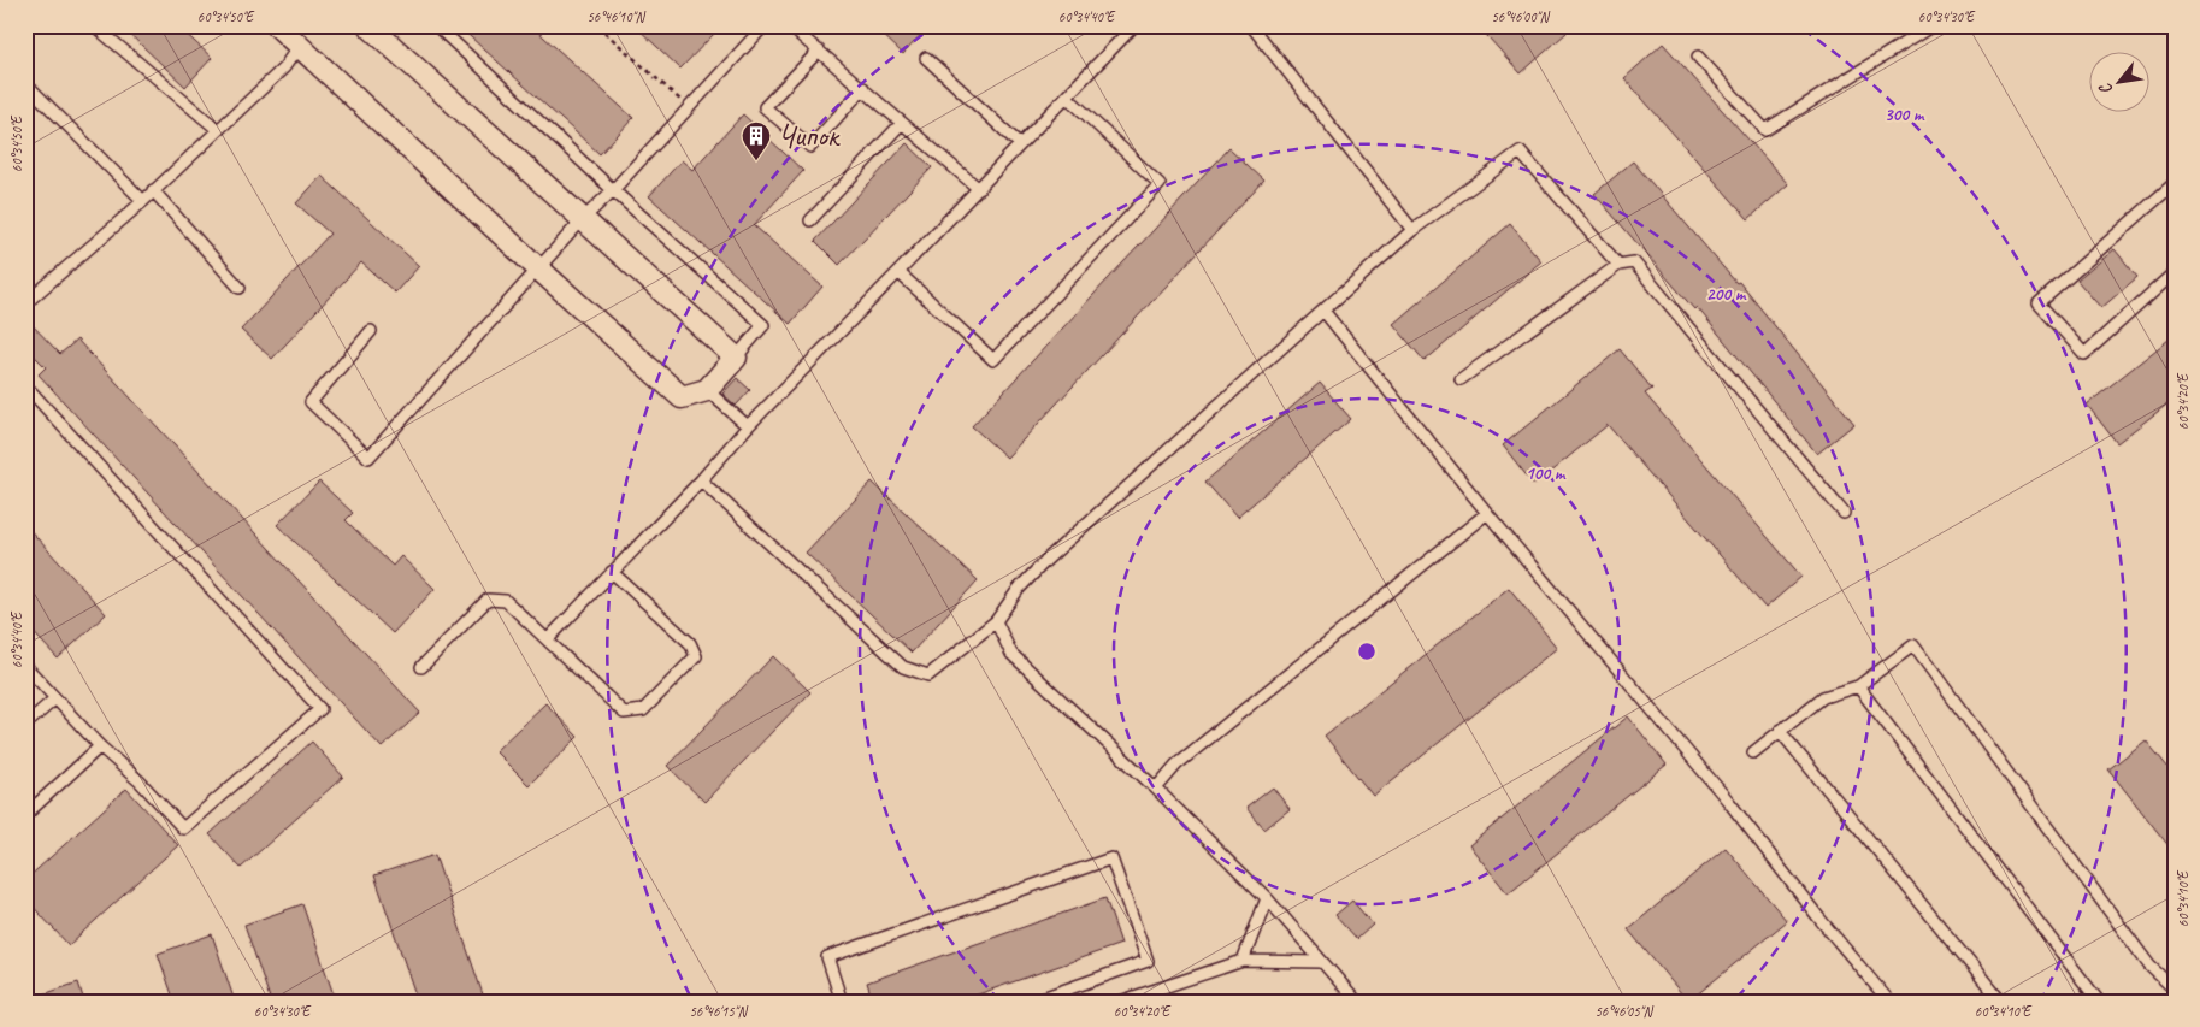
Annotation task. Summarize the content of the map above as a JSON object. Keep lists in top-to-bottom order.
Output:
{
  "places": {
    "building": ["Чипок"]
  },
  "north": "bottom left",
  "coordinates": [
    "60°34'50\"E",
    "56°46'10\"N",
    "60°34'40\"E",
    "56°46'00\"N",
    "60°34'30\"E",
    "60°34'20\"E",
    "60°34'10\"E",
    "56°46'15\"N",
    "56°46'05\"N"
  ],
  "rings": ["300 m", "200 m", "100 m"]
}
